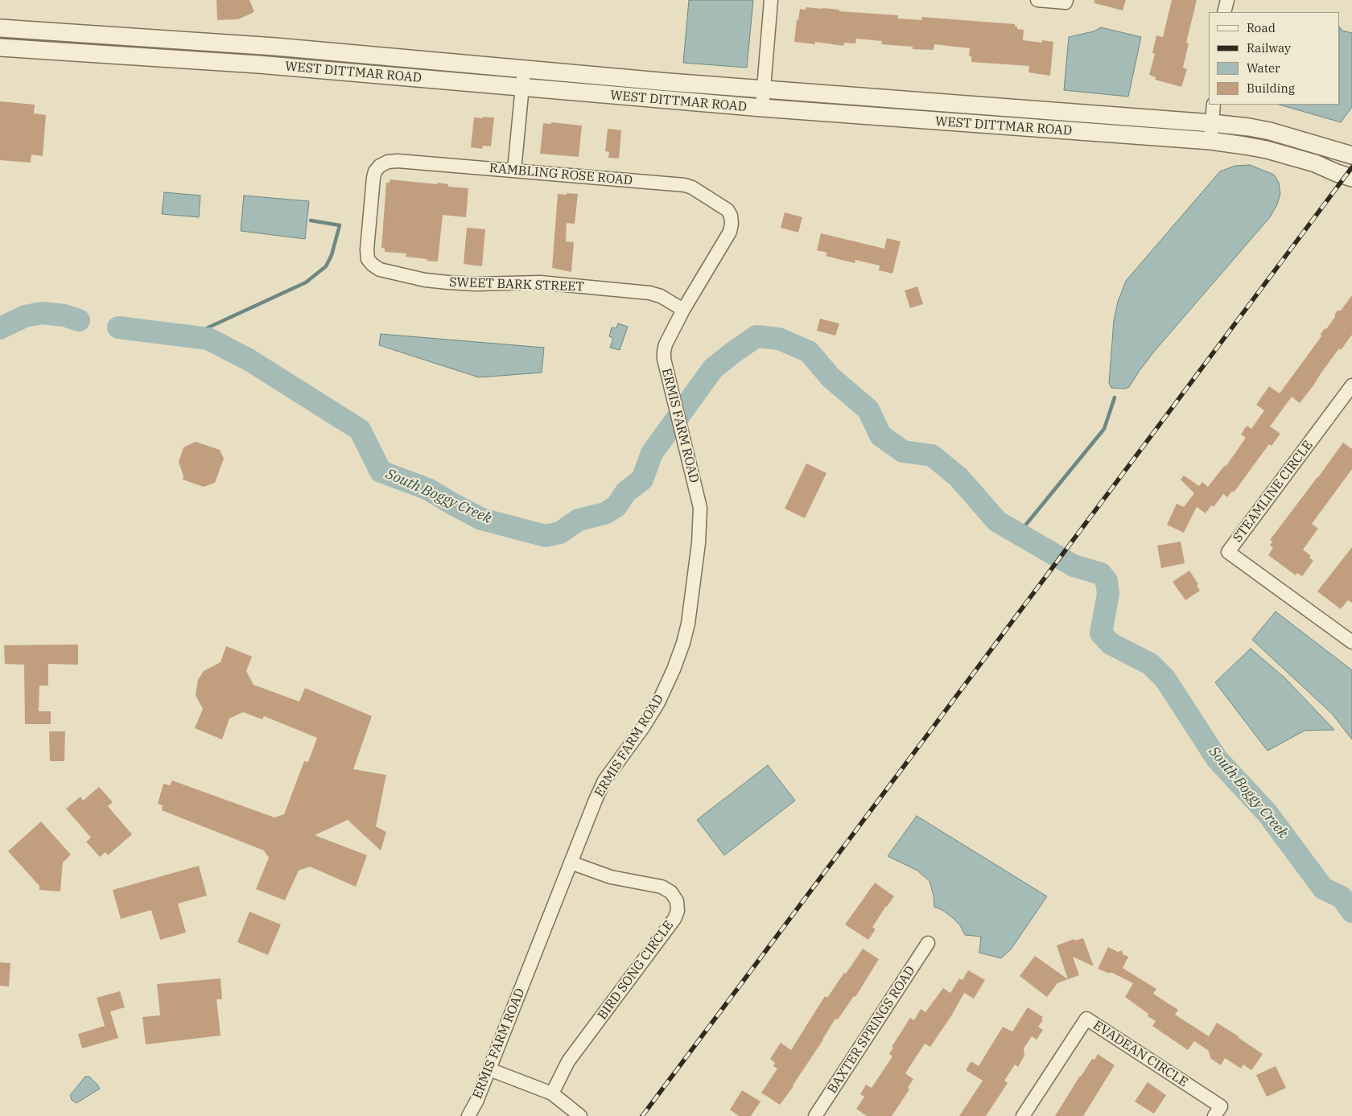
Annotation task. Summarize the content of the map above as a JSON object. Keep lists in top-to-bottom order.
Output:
{
  "streets": {
    "street": [
      "WEST DITTMAR ROAD",
      "RAMBLING ROSE ROAD",
      "SWEET BARK STREET",
      "ERMIS FARM ROAD",
      "STEAMLINE CIRCLE",
      "BIRD SONG CIRCLE",
      "BAXTER SPRINGS ROAD",
      "EVADEAN CIRCLE"
    ]
  },
  "crossings": [
    ["RAMBLING ROSE ROAD", "SWEET BARK STREET"],
    ["RAMBLING ROSE ROAD", "ERMIS FARM ROAD"],
    ["SWEET BARK STREET", "ERMIS FARM ROAD"],
    ["ERMIS FARM ROAD", "BIRD SONG CIRCLE"]
  ],
  "water": ["South Boggy Creek"],
  "legend": [
    "Road",
    "Railway",
    "Water",
    "Building"
  ]
}
